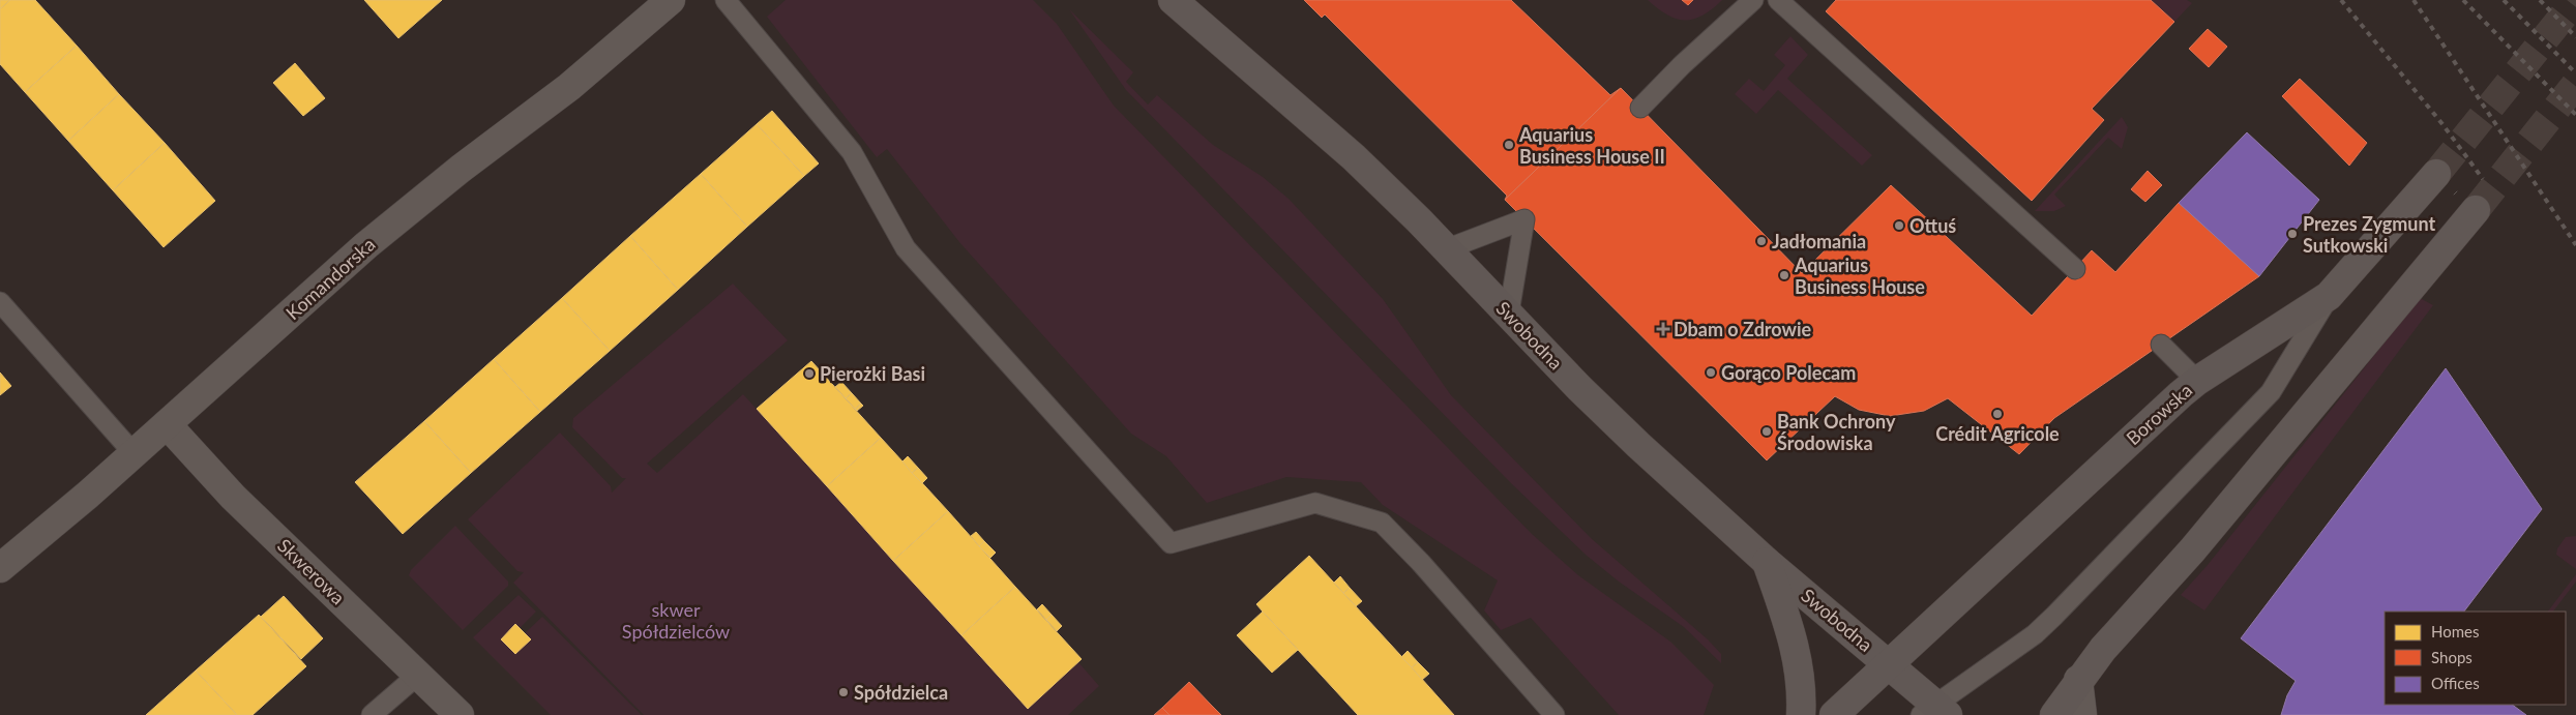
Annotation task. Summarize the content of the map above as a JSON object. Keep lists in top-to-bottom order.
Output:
{
  "streets": {
    "street": [
      "Komandorska",
      "Swobodna",
      "Borowska",
      "Skwerowa"
    ]
  },
  "crossings": [
    ["Komandorska", "Skwerowa"],
    ["Swobodna", "Borowska"]
  ],
  "parks": ["skwer Spółdzielców"],
  "places": {
    "other": [
      "Aquarius Business House II",
      "Ottuś",
      "Prezes Zygmunt Sutkowski",
      "Jadłomania",
      "Aquarius Business House",
      "Gorąco Polecam",
      "Pierożki Basi",
      "Crédit Agricole",
      "Bank Ochrony Środowiska",
      "Spółdzielca"
    ],
    "health": ["Dbam o Zdrowie"]
  },
  "legend": ["Homes", "Shops", "Offices"]
}
